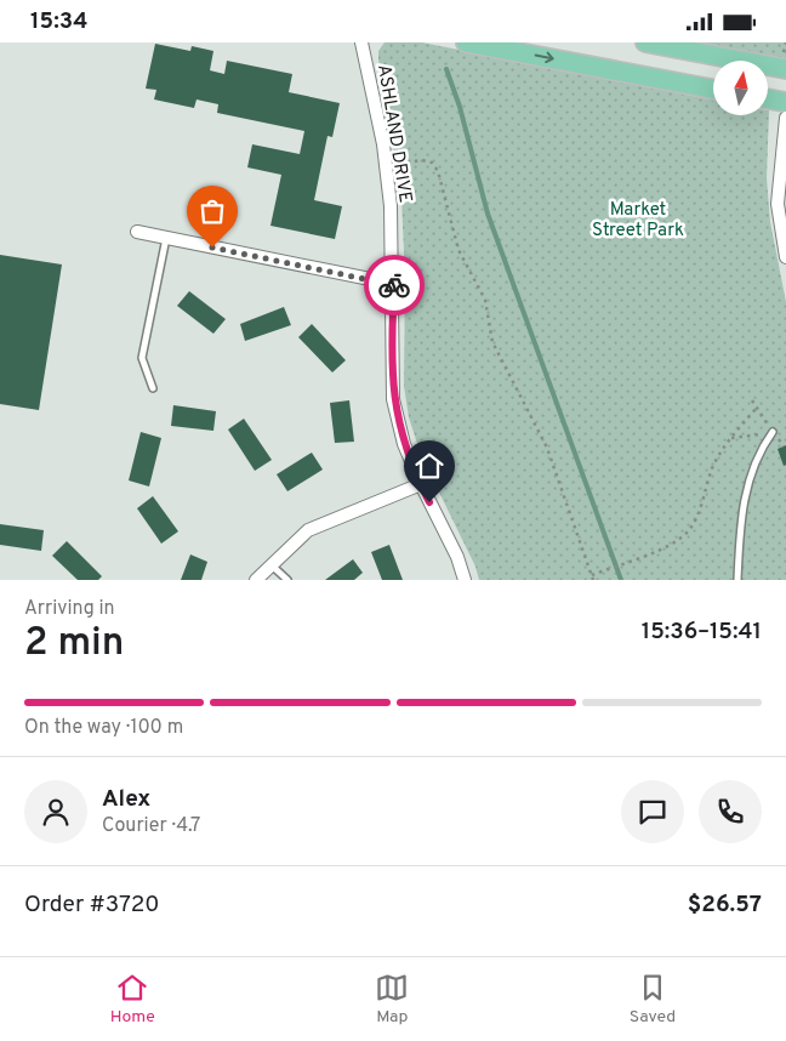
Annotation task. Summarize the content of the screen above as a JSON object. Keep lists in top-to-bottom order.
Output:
{
  "streets": {
    "street": ["ASHLAND DRIVE"]
  },
  "parks": ["Market Street Park"],
  "north": "top",
  "page": {
    "status": "15:34",
    "heading": ["2 min", "Arriving in", "15:36–15:41"],
    "panel": [
      "Alex",
      "Courier · 4.7",
      "Order #3720",
      "$26.57"
    ],
    "bar": "On the way · 100 m",
    "tabs": ["Home", "Map", "Saved"]
  }
}
